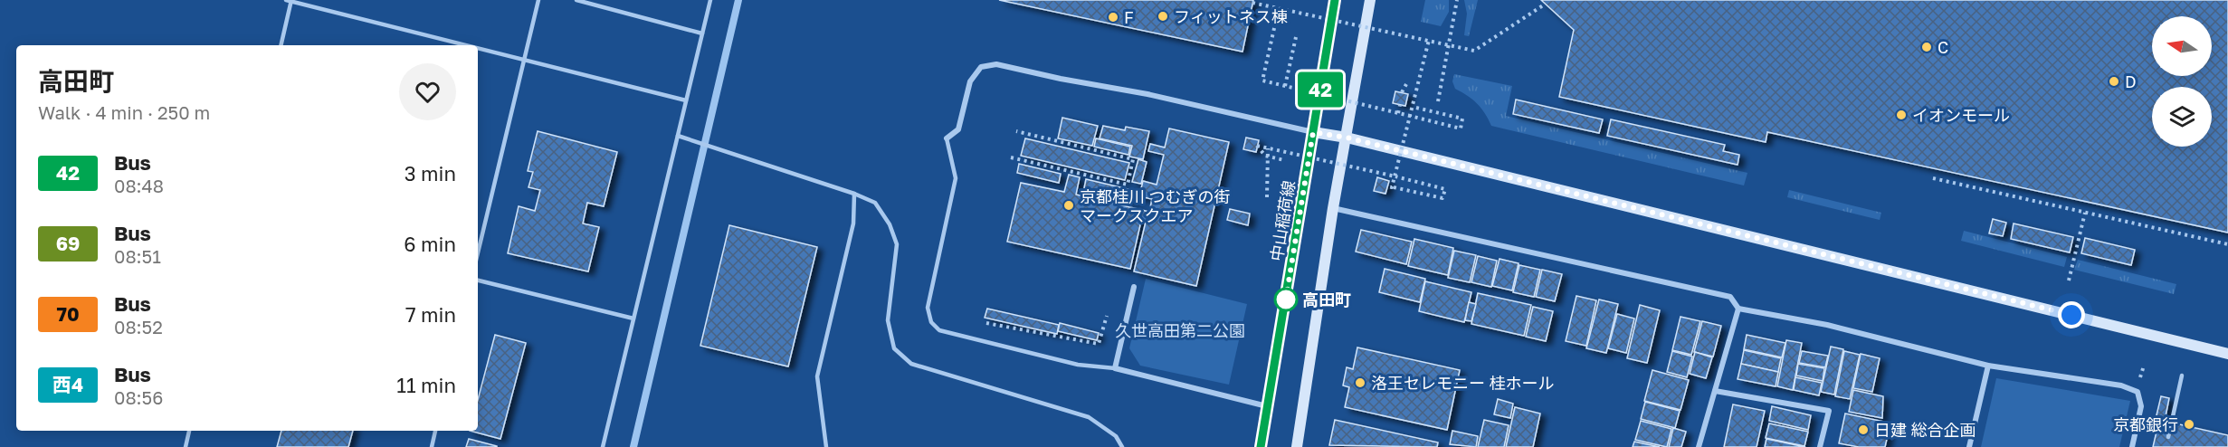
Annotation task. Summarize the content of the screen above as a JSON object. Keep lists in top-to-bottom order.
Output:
{
  "streets": {
    "street": ["中山稲荷線"]
  },
  "parks": ["久世高田第二公園"],
  "places": [
    "フィットネス棟",
    "F",
    "C",
    "D",
    "イオンモール",
    "京都桂川 つむぎの街 マークスクエア",
    "高田町",
    "洛王セレモニー 桂ホール",
    "京都銀行",
    "日建 総合企画"
  ],
  "lines": ["bus line 42"],
  "north": "left",
  "page": {
    "on_map": "42",
    "heading": ["高田町", "Walk · 4 min · 250 m"],
    "list": [
      {
        "mark": "42",
        "name": "Bus",
        "note": "08:48",
        "value": "3 min"
      },
      {
        "mark": "69",
        "name": "Bus",
        "note": "08:51",
        "value": "6 min"
      },
      {
        "mark": "70",
        "name": "Bus",
        "note": "08:52",
        "value": "7 min"
      },
      {
        "mark": "西4",
        "name": "Bus",
        "note": "08:56",
        "value": "11 min"
      }
    ]
  }
}
